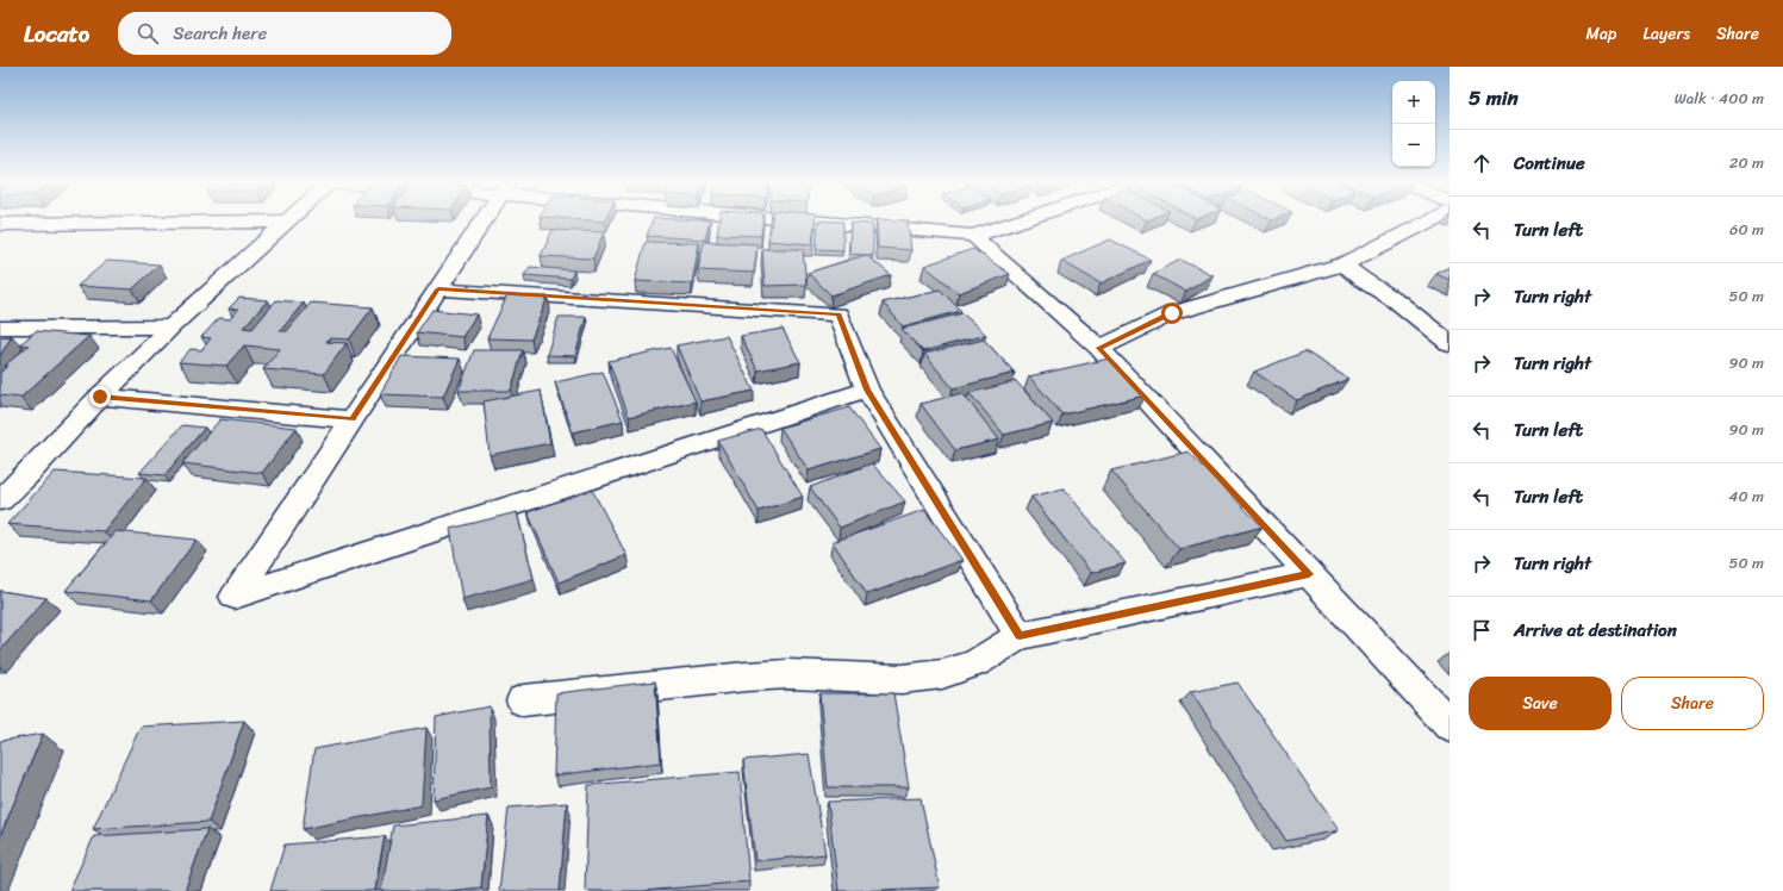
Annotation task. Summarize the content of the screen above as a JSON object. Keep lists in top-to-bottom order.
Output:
{
  "page": {
    "header": "Locato",
    "search": "Search here",
    "nav": ["Map", "Layers", "Share"],
    "heading": ["5 min", "Walk · 400 m"],
    "map_buttons": ["+", "−"],
    "list": [
      ["Continue", "20 m"],
      ["Turn left", "60 m"],
      ["Turn right", "50 m"],
      ["Turn right", "90 m"],
      ["Turn left", "90 m"],
      ["Turn left", "40 m"],
      ["Turn right", "50 m"],
      "Arrive at destination"
    ],
    "buttons": ["Save", "Share"]
  }
}
